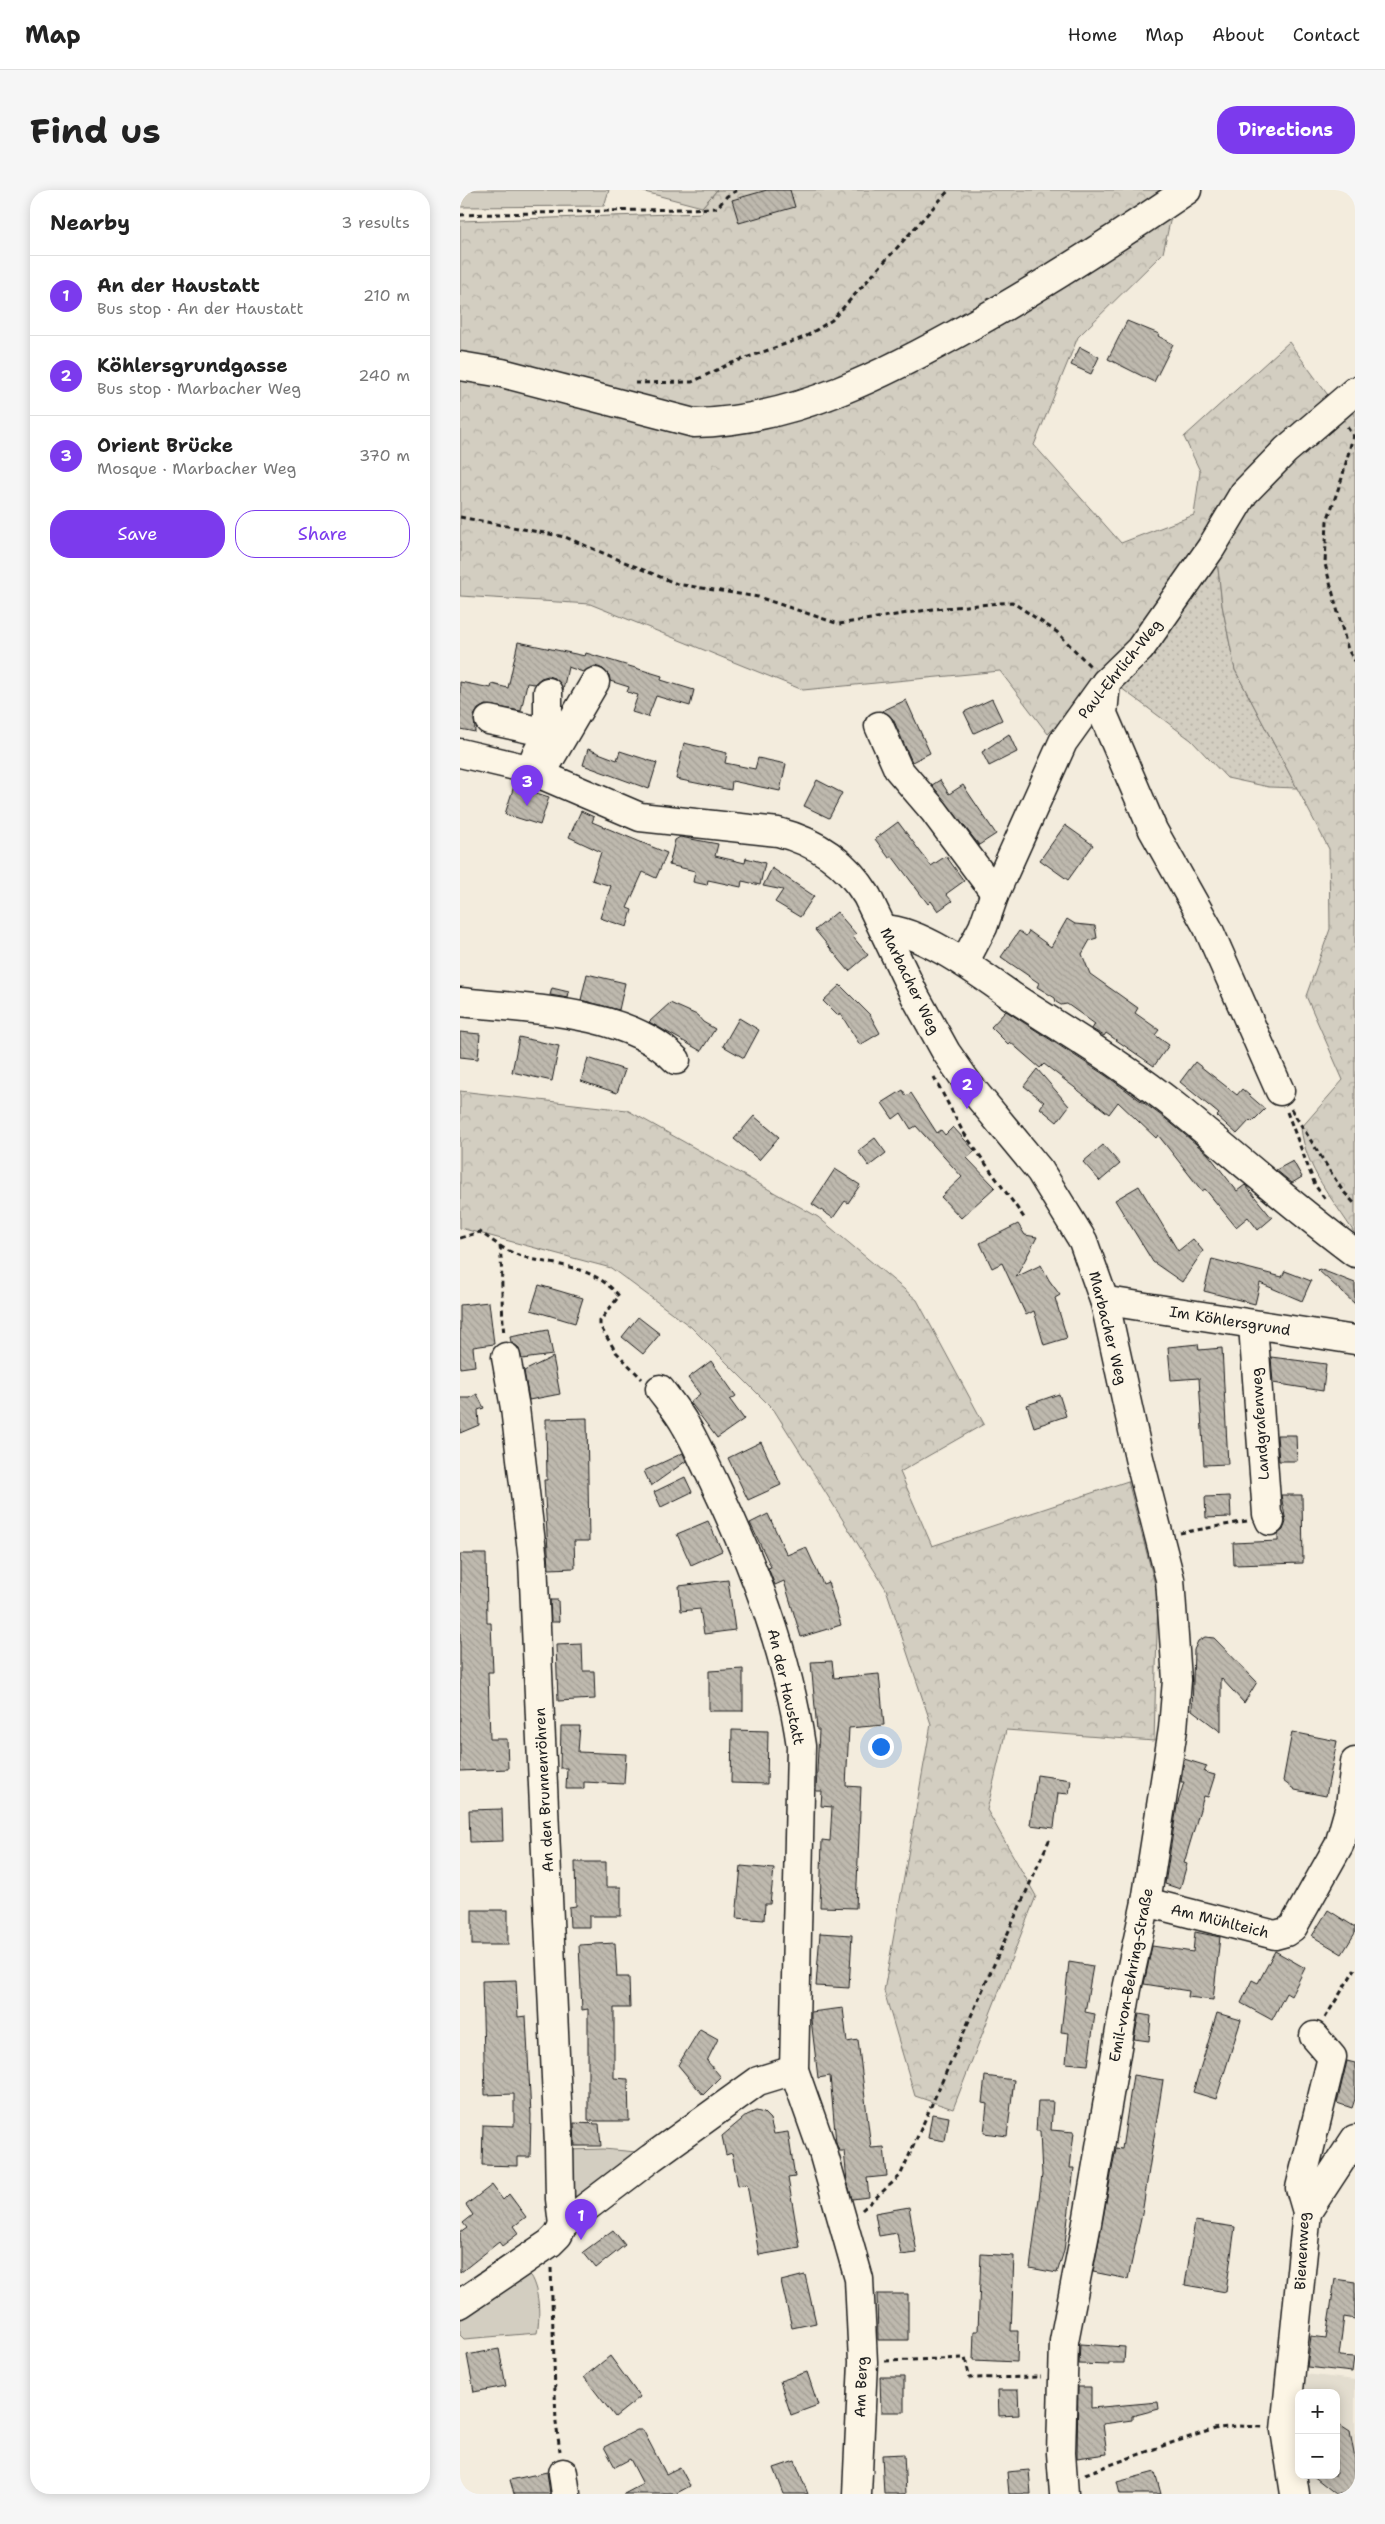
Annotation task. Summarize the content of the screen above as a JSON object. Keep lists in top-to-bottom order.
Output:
{
  "streets": {
    "street": [
      "Paul-Ehrlich-Weg",
      "Marbacher Weg",
      "Im Köhlersgrund",
      "Landgrafenweg",
      "An der Haustatt",
      "An den Brunnenröhren",
      "Am Mühlteich",
      "Emil-von-Behring-Straße",
      "Bienenweg",
      "Am Berg"
    ]
  },
  "crossings": [
    ["Marbacher Weg", "Im Köhlersgrund"],
    ["Marbacher Weg", "Emil-von-Behring-Straße"],
    ["Im Köhlersgrund", "Landgrafenweg"],
    ["An der Haustatt", "Am Berg"],
    ["Am Mühlteich", "Emil-von-Behring-Straße"]
  ],
  "page": {
    "header": "Map",
    "nav": [
      "Home",
      "Map",
      "About",
      "Contact"
    ],
    "buttons": [
      "Directions",
      ["Save", "Share"]
    ],
    "title": "Find us",
    "heading": ["Nearby", "3 results"],
    "list": [
      {
        "mark": "1",
        "name": "An der Haustatt",
        "note": "Bus stop · An der Haustatt",
        "value": "210 m"
      },
      {
        "mark": "2",
        "name": "Köhlersgrundgasse",
        "note": "Bus stop · Marbacher Weg",
        "value": "240 m"
      },
      {
        "mark": "3",
        "name": "Orient Brücke",
        "note": "Mosque · Marbacher Weg",
        "value": "370 m"
      }
    ],
    "pins": ["3", "2", "1"],
    "map_buttons": ["+", "−"]
  }
}
